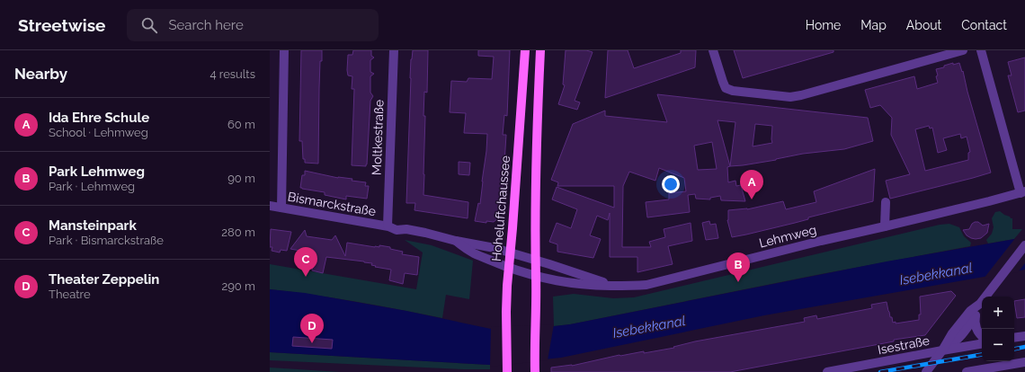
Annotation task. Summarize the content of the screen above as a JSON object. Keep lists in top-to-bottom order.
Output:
{
  "streets": {
    "main road": ["Hoheluftchaussee"],
    "street": [
      "Moltkestraße",
      "Bismarckstraße",
      "Lehmweg",
      "Isestraße"
    ]
  },
  "crossings": [
    ["Moltkestraße", "Bismarckstraße"],
    ["Bismarckstraße", "Hoheluftchaussee"],
    ["Bismarckstraße", "Lehmweg"],
    ["Hoheluftchaussee", "Lehmweg"]
  ],
  "water": ["Isebekkanal"],
  "page": {
    "header": "Streetwise",
    "search": "Search here",
    "nav": [
      "Home",
      "Map",
      "About",
      "Contact"
    ],
    "heading": ["Nearby", "4 results"],
    "list": [
      {
        "mark": "A",
        "name": "Ida Ehre Schule",
        "note": "School · Lehmweg",
        "value": "60 m"
      },
      {
        "mark": "B",
        "name": "Park Lehmweg",
        "note": "Park · Lehmweg",
        "value": "90 m"
      },
      {
        "mark": "C",
        "name": "Mansteinpark",
        "note": "Park · Bismarckstraße",
        "value": "280 m"
      },
      {
        "mark": "D",
        "name": "Theater Zeppelin",
        "note": "Theatre",
        "value": "290 m"
      }
    ],
    "pins": [
      "A",
      "C",
      "B",
      "D"
    ],
    "map_buttons": ["+", "−"]
  }
}
